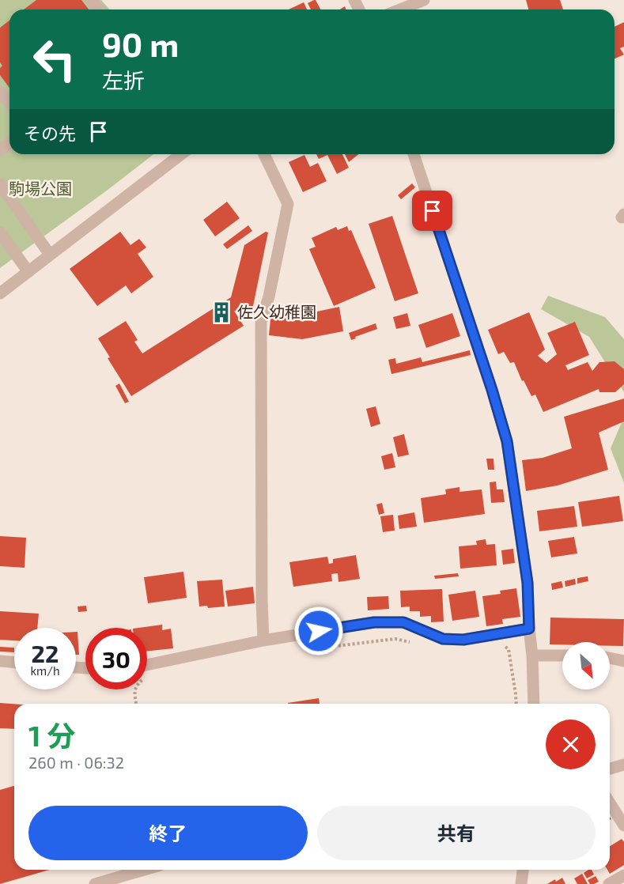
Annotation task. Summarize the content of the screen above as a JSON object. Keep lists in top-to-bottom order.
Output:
{
  "parks": ["駒場公園"],
  "places": {
    "building": ["佐久幼稚園"]
  },
  "north": "bottom right",
  "page": {
    "turn": ["90 m", "左折"],
    "then": "その先",
    "speed": "22 km/h",
    "limit": "30",
    "heading": ["1 分", "260 m · 06:32"],
    "buttons": ["終了", "共有"]
  }
}
